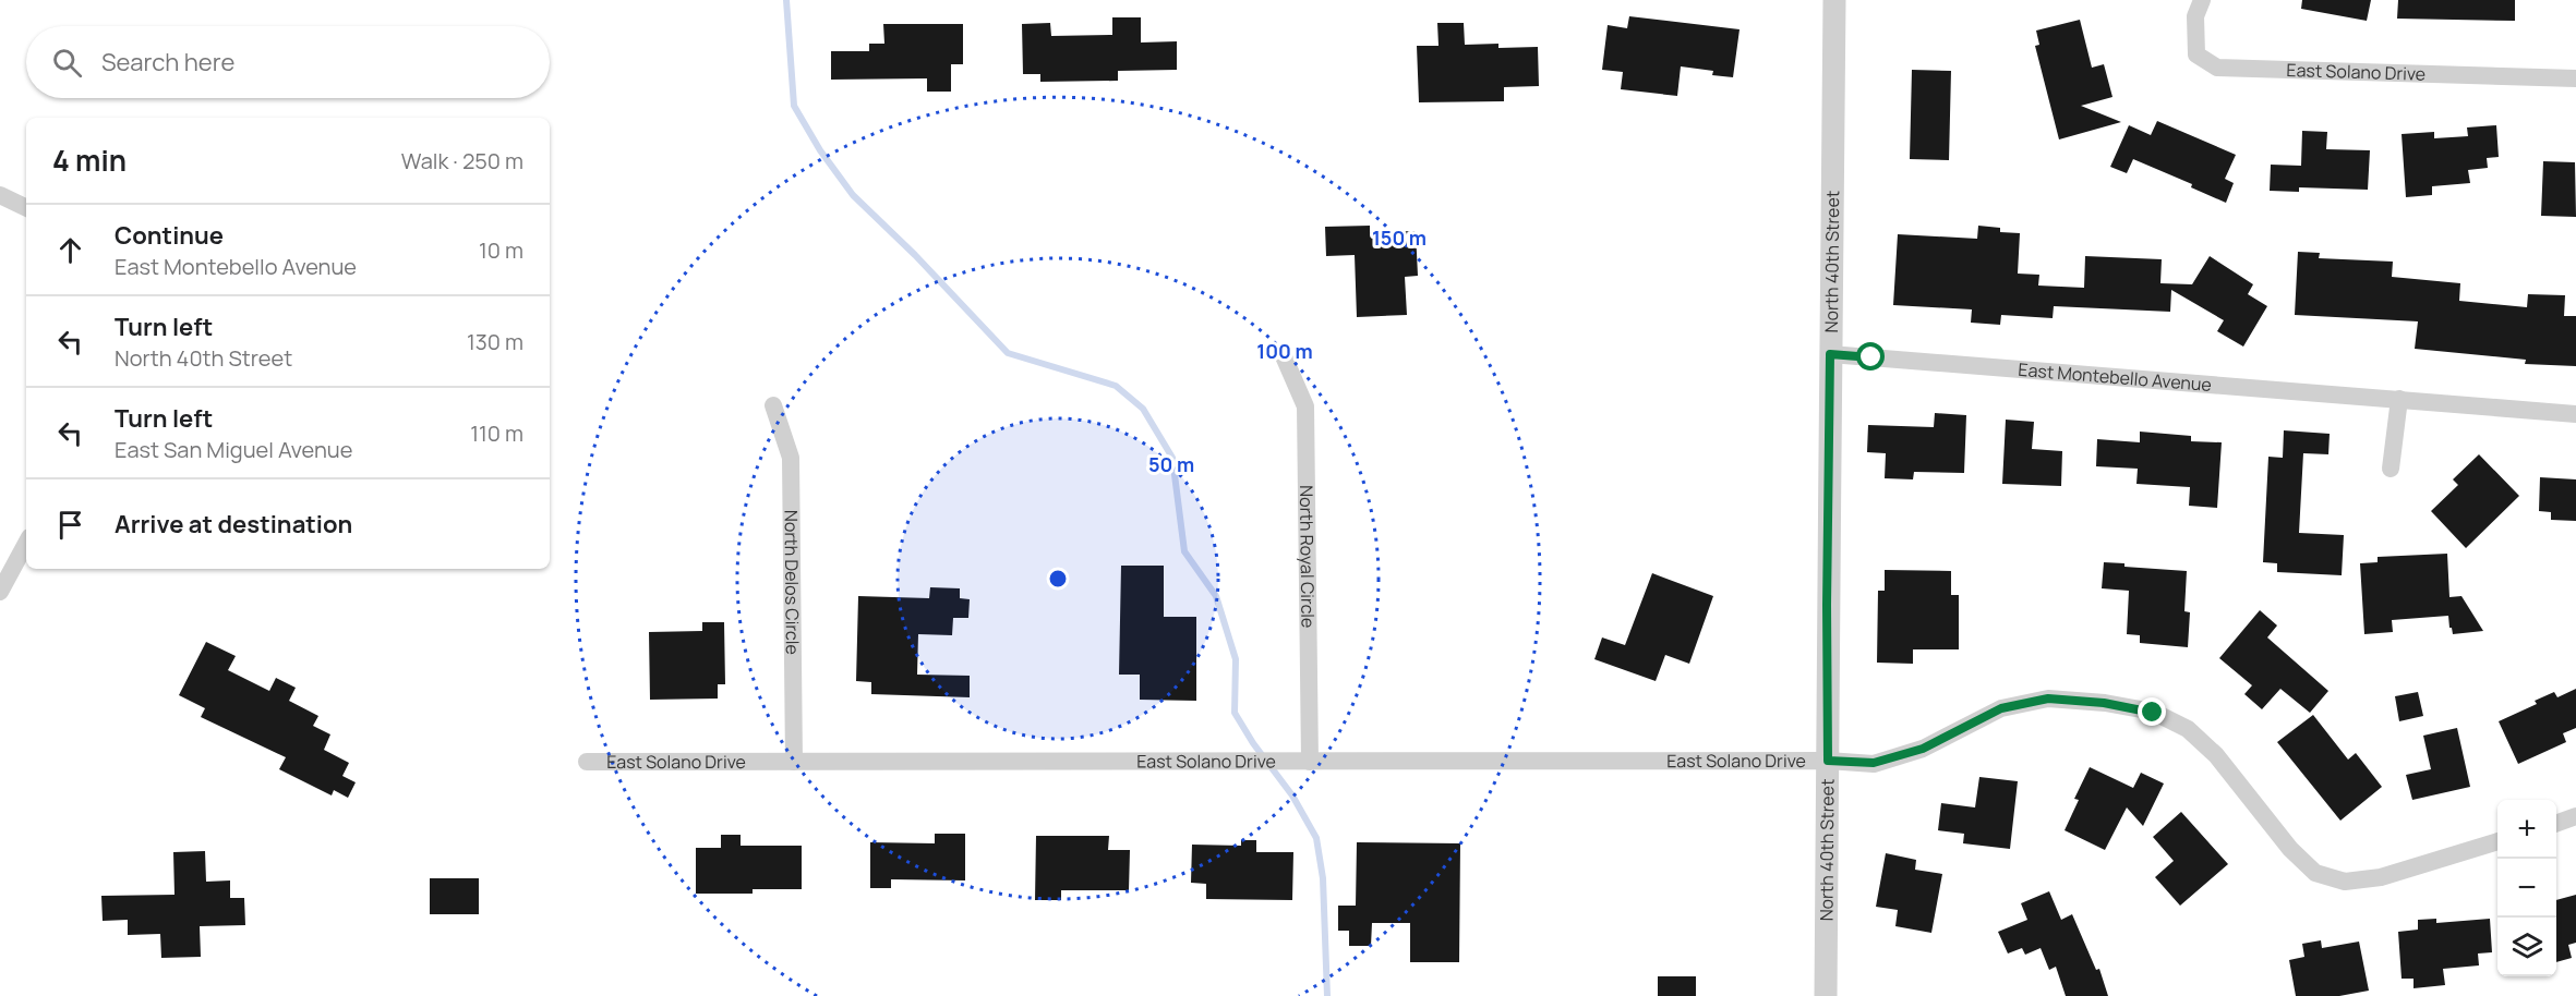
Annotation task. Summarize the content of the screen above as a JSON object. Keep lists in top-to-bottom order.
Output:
{
  "streets": {
    "street": [
      "East Solano Drive",
      "North 40th Street",
      "East Montebello Avenue",
      "North Royal Circle",
      "North Delos Circle"
    ]
  },
  "crossings": [
    ["East Solano Drive", "North 40th Street"],
    ["East Solano Drive", "North Royal Circle"],
    ["East Solano Drive", "North Delos Circle"],
    ["North 40th Street", "East Montebello Avenue"]
  ],
  "page": {
    "search": "Search here",
    "heading": ["4 min", "Walk · 250 m"],
    "list": [
      ["Continue", "East Montebello Avenue", "10 m"],
      ["Turn left", "North 40th Street", "130 m"],
      ["Turn left", "East San Miguel Avenue", "110 m"],
      "Arrive at destination"
    ],
    "map_buttons": ["+", "−"]
  },
  "rings": ["150 m", "100 m", "50 m"]
}
